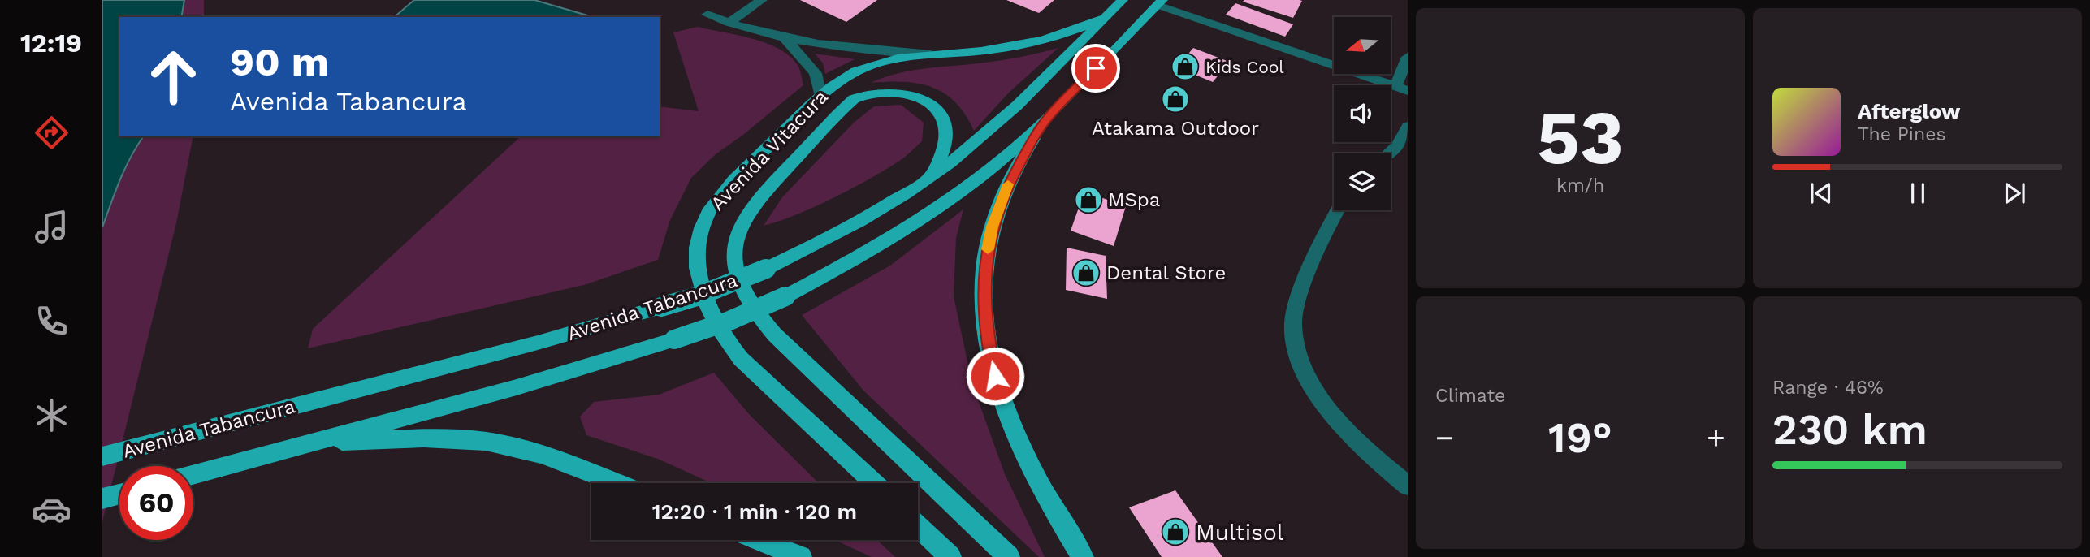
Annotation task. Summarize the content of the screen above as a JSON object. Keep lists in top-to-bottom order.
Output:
{
  "streets": {
    "main road": ["Avenida Vitacura", "Avenida Tabancura"]
  },
  "crossings": [
    ["Avenida Vitacura", "Avenida Tabancura"]
  ],
  "places": {
    "shop": [
      "Kids Cool",
      "Atakama Outdoor",
      "MSpa",
      "Dental Store",
      "Multisol"
    ]
  },
  "north": "left",
  "page": {
    "tabs": "12:19",
    "tile": [
      ["53", "km/h"],
      "Climate",
      ["Range · 46%", "230 km"]
    ],
    "turn": ["90 m", "Avenida Tabancura"],
    "song": ["Afterglow", "The Pines"],
    "heat": ["−", "19°", "+"],
    "limit": "60",
    "trip": "12:20 · 1 min · 120 m"
  }
}
